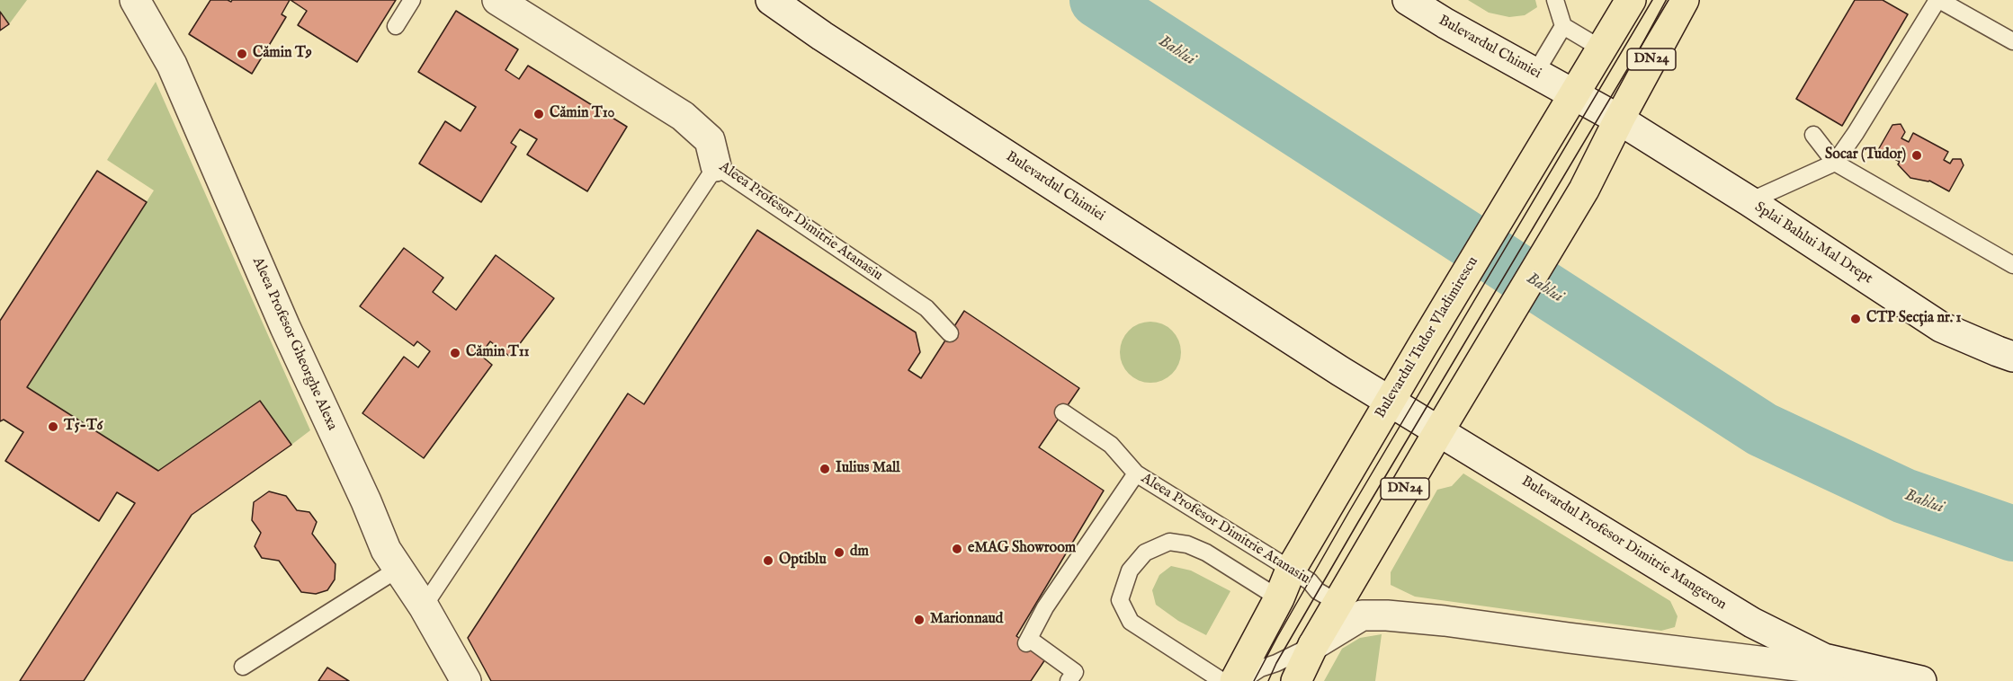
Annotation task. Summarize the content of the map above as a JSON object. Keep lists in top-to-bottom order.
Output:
{
  "streets": {
    "main road": [
      "Bulevardul Chimiei",
      "DN24",
      "Aleea Profesor Dimitrie Atanasiu",
      "Splai Bahlui Mal Drept",
      "Bulevardul Tudor Vladimirescu",
      "Aleea Profesor Gheorghe Alexa",
      "Bulevardul Profesor Dimitrie Mangeron"
    ]
  },
  "crossings": [
    ["Bulevardul Chimiei", "DN24"],
    ["Bulevardul Chimiei", "Splai Bahlui Mal Drept"],
    ["Bulevardul Chimiei", "Bulevardul Tudor Vladimirescu"],
    ["Bulevardul Chimiei", "Bulevardul Profesor Dimitrie Mangeron"],
    ["DN24", "Aleea Profesor Dimitrie Atanasiu"],
    ["DN24", "Splai Bahlui Mal Drept"],
    ["DN24", "Bulevardul Profesor Dimitrie Mangeron"],
    ["Aleea Profesor Dimitrie Atanasiu", "Bulevardul Tudor Vladimirescu"],
    ["Bulevardul Tudor Vladimirescu", "Bulevardul Profesor Dimitrie Mangeron"]
  ],
  "water": ["Bahlui"],
  "places": [
    "Cămin T9",
    "Cămin T10",
    "Socar (Tudor)",
    "CTP Secția nr. 1",
    "Cămin T11",
    "T5-T6",
    "Iulius Mall",
    "eMAG Showroom",
    "dm",
    "Optiblu",
    "Marionnaud"
  ]
}
